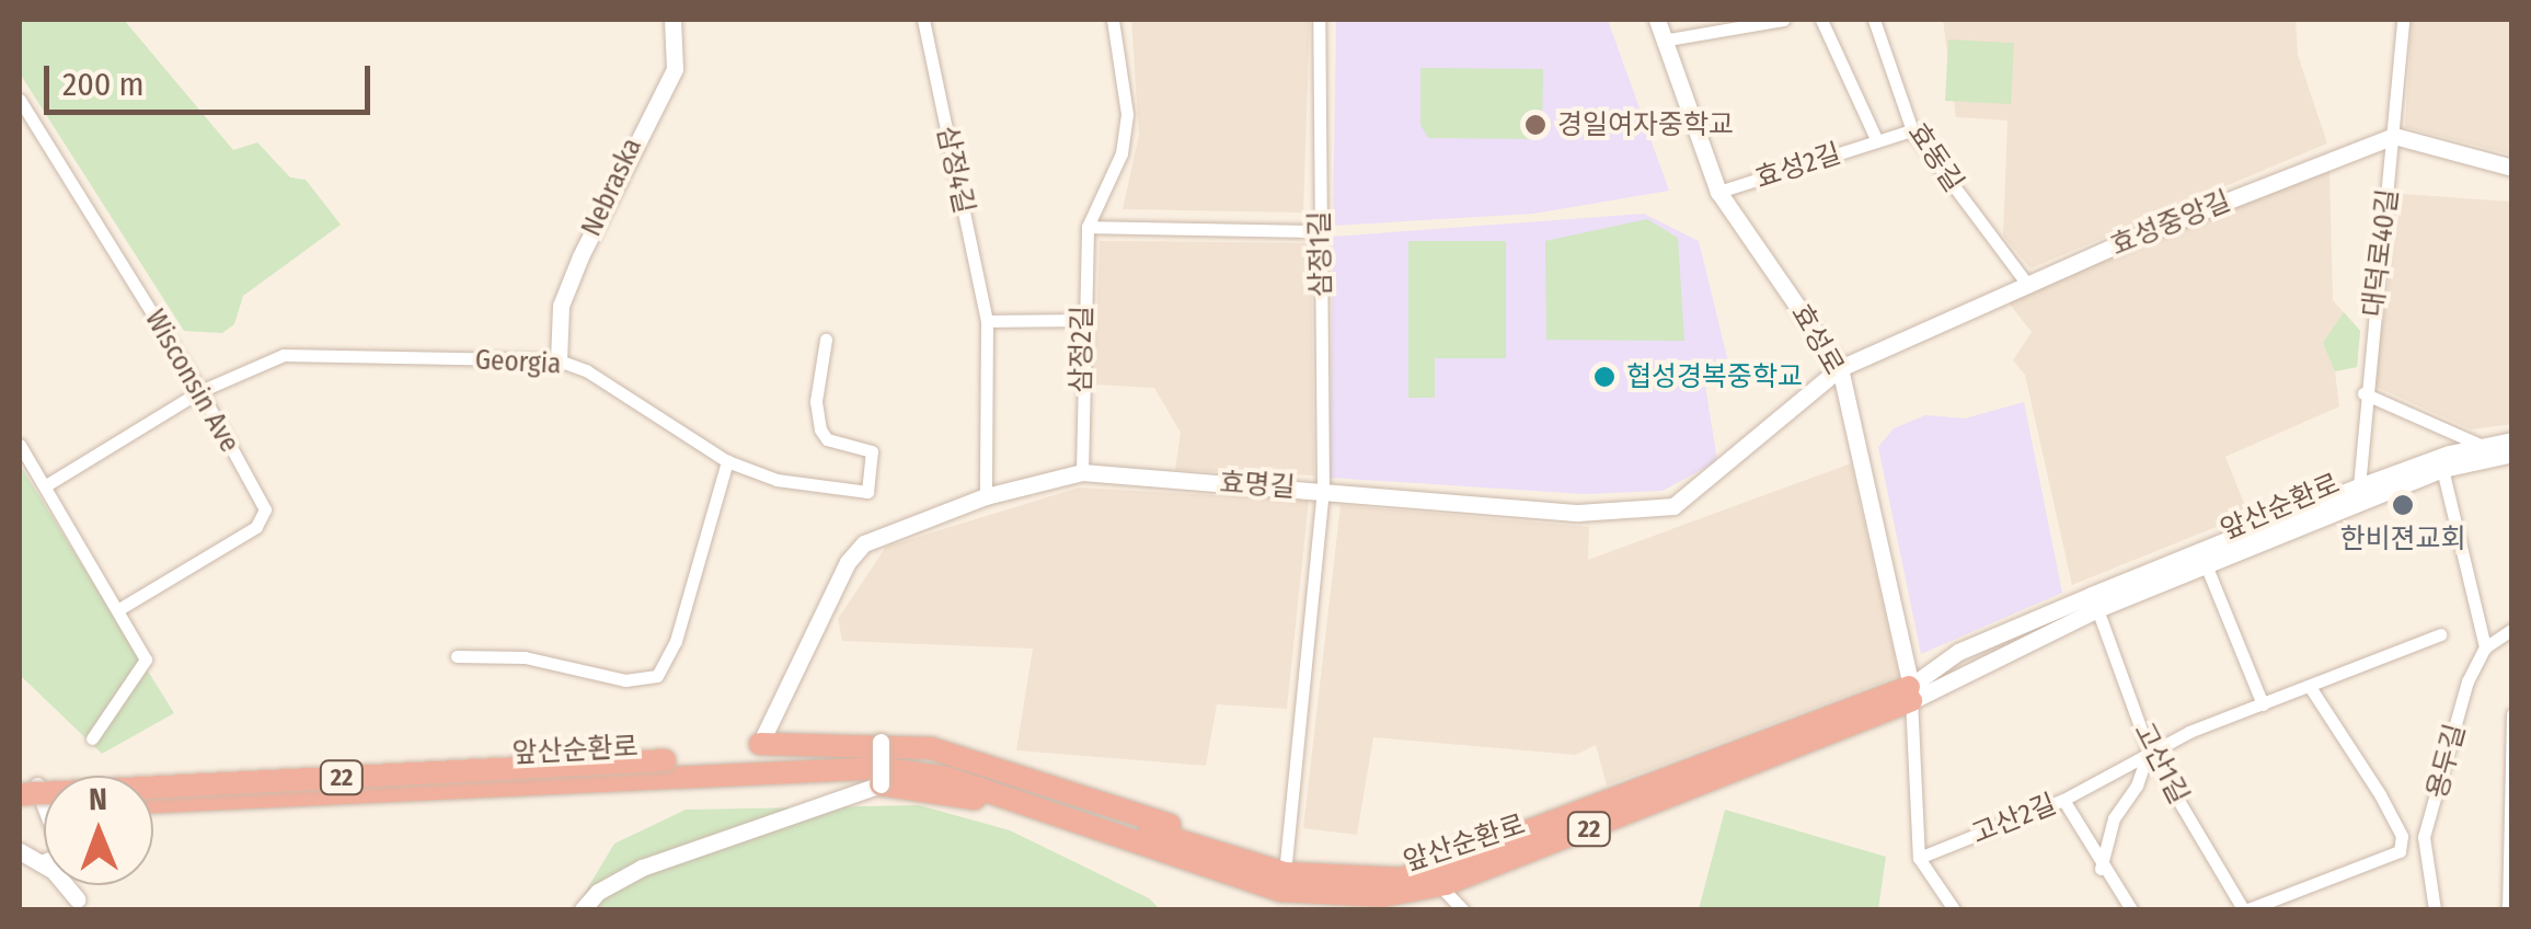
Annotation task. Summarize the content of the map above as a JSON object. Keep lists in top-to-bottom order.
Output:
{
  "streets": {
    "highway": ["앞산순환로", "22"],
    "street": [
      "효동길",
      "효성2길",
      "삼정4길",
      "Nebraska",
      "효성중앙길",
      "대덕로40길",
      "삼정1길",
      "효성로",
      "삼정2길",
      "Georgia",
      "Wisconsin Ave",
      "효명길",
      "용두길",
      "고산1길",
      "고산2길"
    ]
  },
  "crossings": [
    ["효동길", "효성2길"],
    ["효동길", "효성중앙길"],
    ["효성2길", "효성로"],
    ["삼정4길", "효명길"],
    ["Nebraska", "Georgia"],
    ["효성중앙길", "대덕로40길"],
    ["효성중앙길", "효성로"],
    ["효성중앙길", "효명길"],
    ["대덕로40길", "앞산순환로"],
    ["삼정1길", "효명길"],
    ["삼정1길", "앞산순환로"],
    ["효성로", "효명길"],
    ["효성로", "앞산순환로"],
    ["삼정2길", "효명길"],
    ["Georgia", "Wisconsin Ave"],
    ["앞산순환로", "고산1길"],
    ["고산1길", "고산2길"]
  ],
  "places": ["경일여자중학교", "협성경복중학교", "한비젼교회"],
  "scale_bar": "200 m",
  "north": "top"
}
